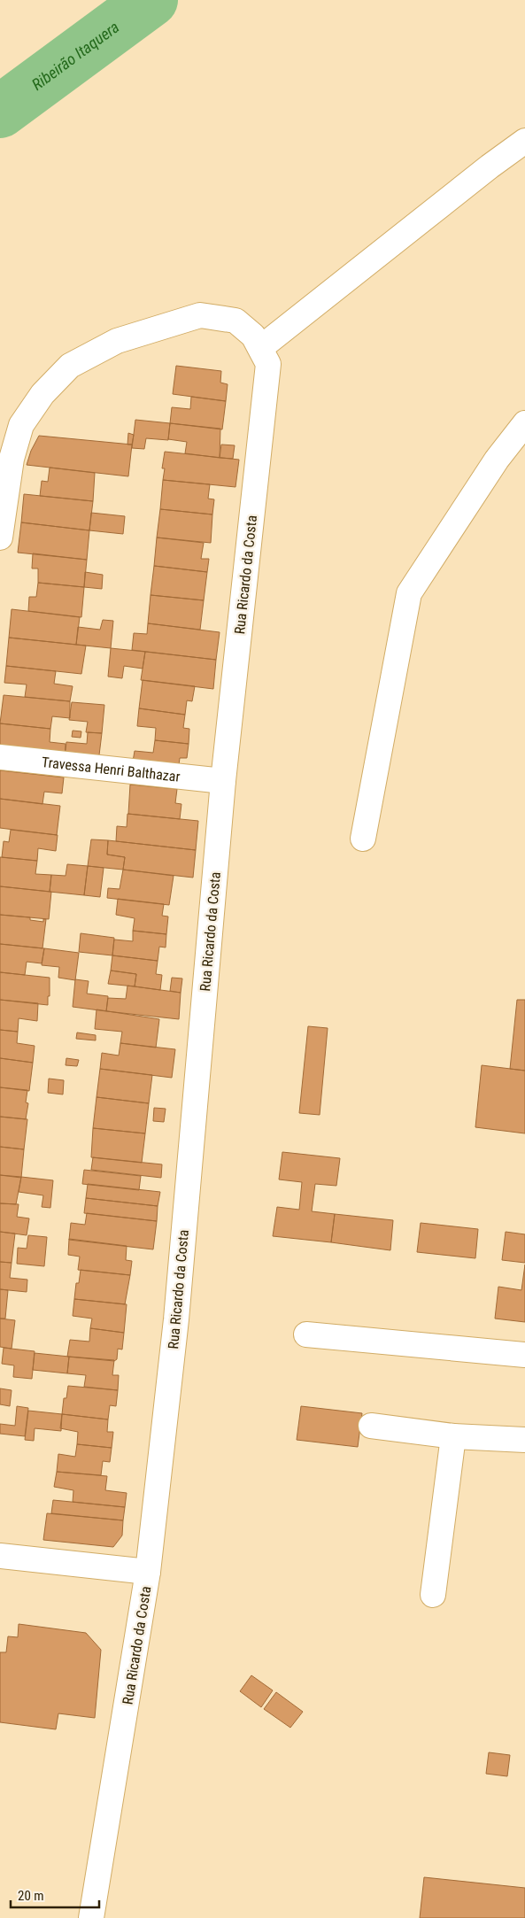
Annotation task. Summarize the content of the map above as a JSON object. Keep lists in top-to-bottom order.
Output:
{
  "streets": {
    "street": ["Rua Ricardo da Costa", "Travessa Henri Balthazar"]
  },
  "crossings": [
    ["Rua Ricardo da Costa", "Travessa Henri Balthazar"]
  ],
  "water": ["Ribeirão Itaquera"],
  "scale_bar": "20 m"
}
